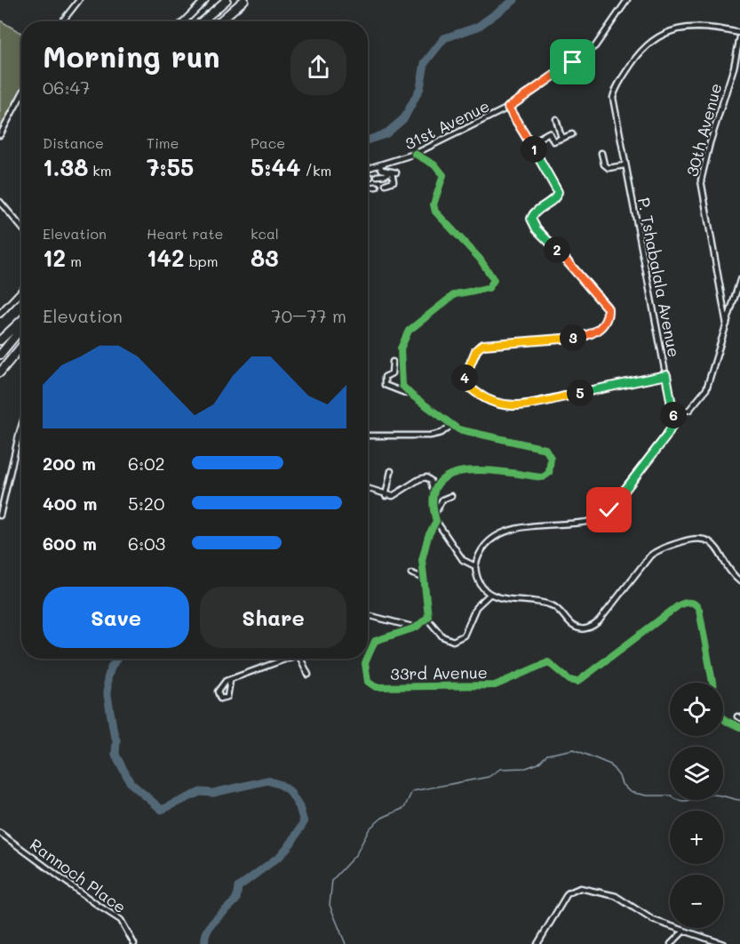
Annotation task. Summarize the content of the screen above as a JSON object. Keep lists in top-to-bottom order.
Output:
{
  "streets": {
    "street": [
      "31st Avenue",
      "30th Avenue",
      "P. Tshabalala Avenue",
      "33rd Avenue",
      "Rannoch Place"
    ]
  },
  "page": {
    "heading": ["Morning run", "06:47"],
    "stats": [
      ["Distance", "1.38 km"],
      ["Time", "7:55"],
      ["Pace", "5:44 /km"],
      ["Elevation", "12 m"],
      ["Heart rate", "142 bpm"],
      ["kcal", "83"]
    ],
    "pins": [
      "1",
      "2",
      "3",
      "4",
      "5",
      "6"
    ],
    "chart": ["Elevation", "70–77 m"],
    "list": [
      {
        "name": "200 m",
        "note": "6:02"
      },
      {
        "name": "400 m",
        "note": "5:20"
      },
      {
        "name": "600 m",
        "note": "6:03"
      }
    ],
    "buttons": ["Save", "Share"],
    "map_buttons": ["+", "−"]
  }
}
